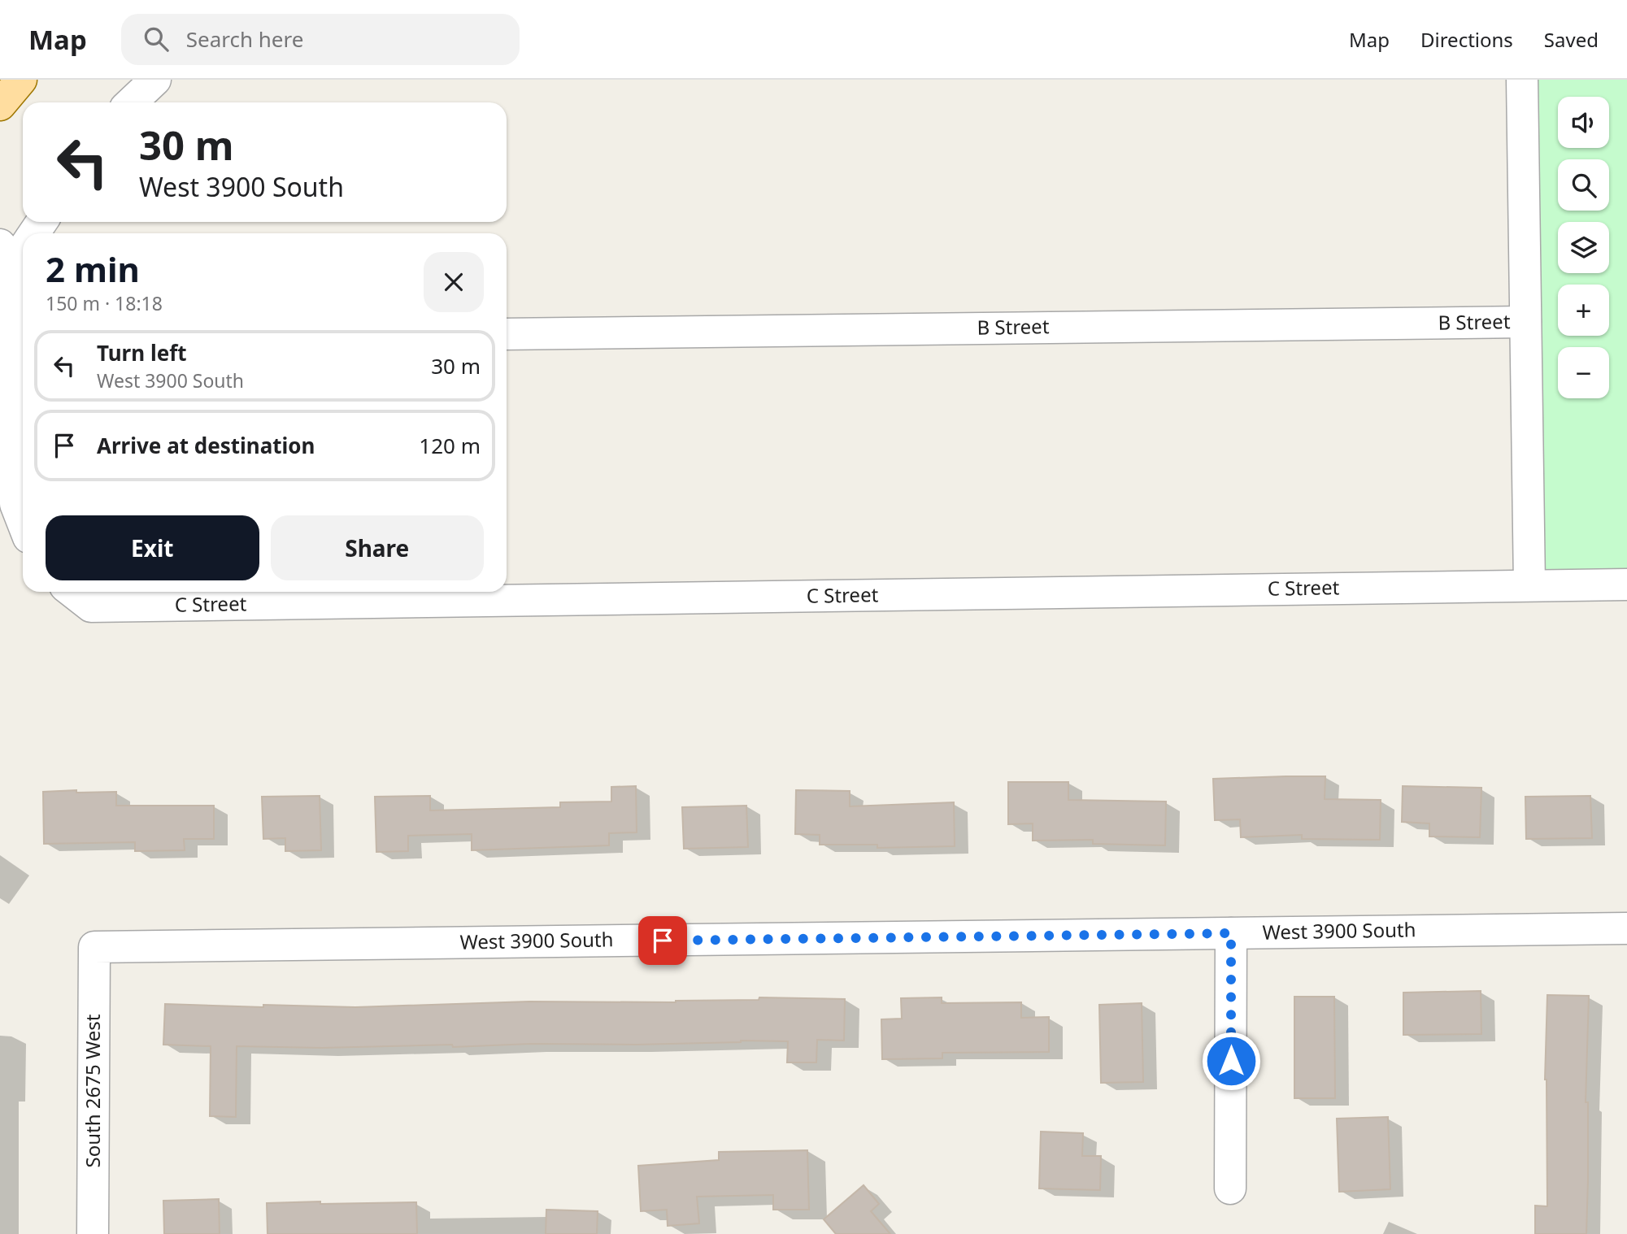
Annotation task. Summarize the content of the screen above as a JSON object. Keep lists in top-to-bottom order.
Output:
{
  "streets": {
    "street": [
      "B Street",
      "C Street",
      "West 3900 South",
      "South 2675 West"
    ]
  },
  "crossings": [
    ["West 3900 South", "South 2675 West"]
  ],
  "page": {
    "header": "Map",
    "search": "Search here",
    "nav": ["Map", "Directions", "Saved"],
    "map_buttons": ["+", "−"],
    "turn": ["30 m", "West 3900 South"],
    "heading": ["2 min", "150 m · 18:18"],
    "list": [
      {
        "name": "Turn left",
        "note": "West 3900 South",
        "value": "30 m"
      },
      {
        "name": "Arrive at destination",
        "value": "120 m"
      }
    ],
    "buttons": ["Exit", "Share"]
  }
}
